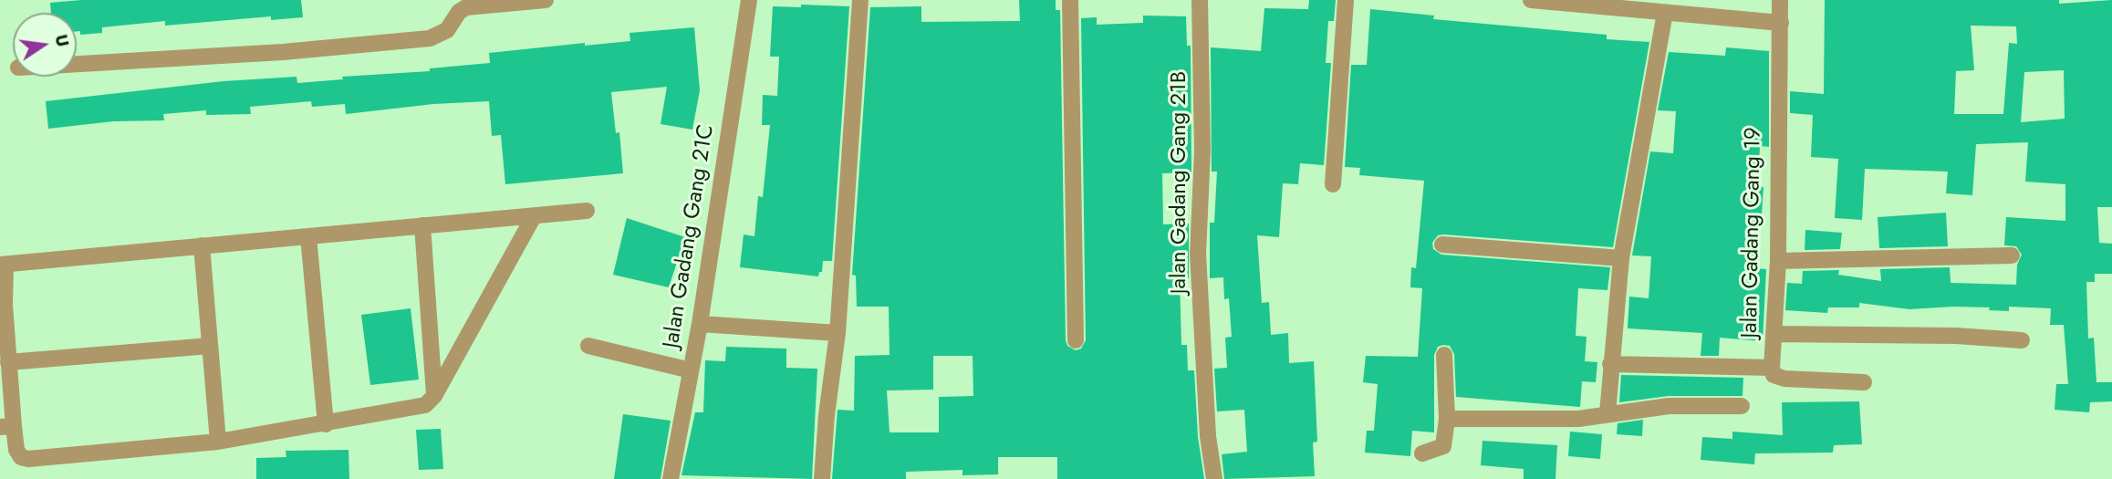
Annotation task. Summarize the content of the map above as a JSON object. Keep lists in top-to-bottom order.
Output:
{
  "streets": {
    "street": ["Jalan Gadang Gang 21B", "Jalan Gadang Gang 19", "Jalan Gadang Gang 21C"]
  },
  "north": "right"
}
